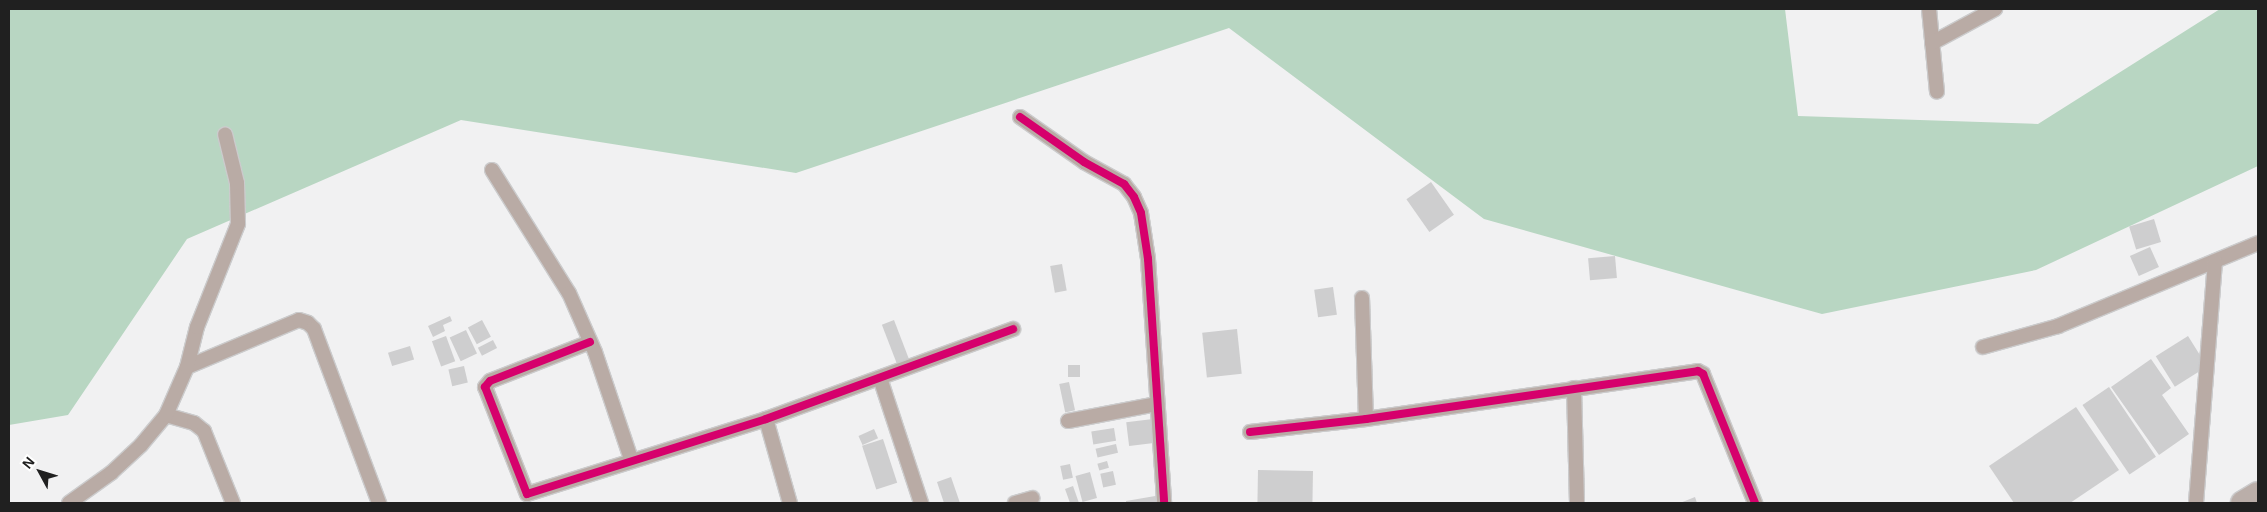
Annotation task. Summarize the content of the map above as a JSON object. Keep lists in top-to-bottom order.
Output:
{
  "north": "top left"
}
